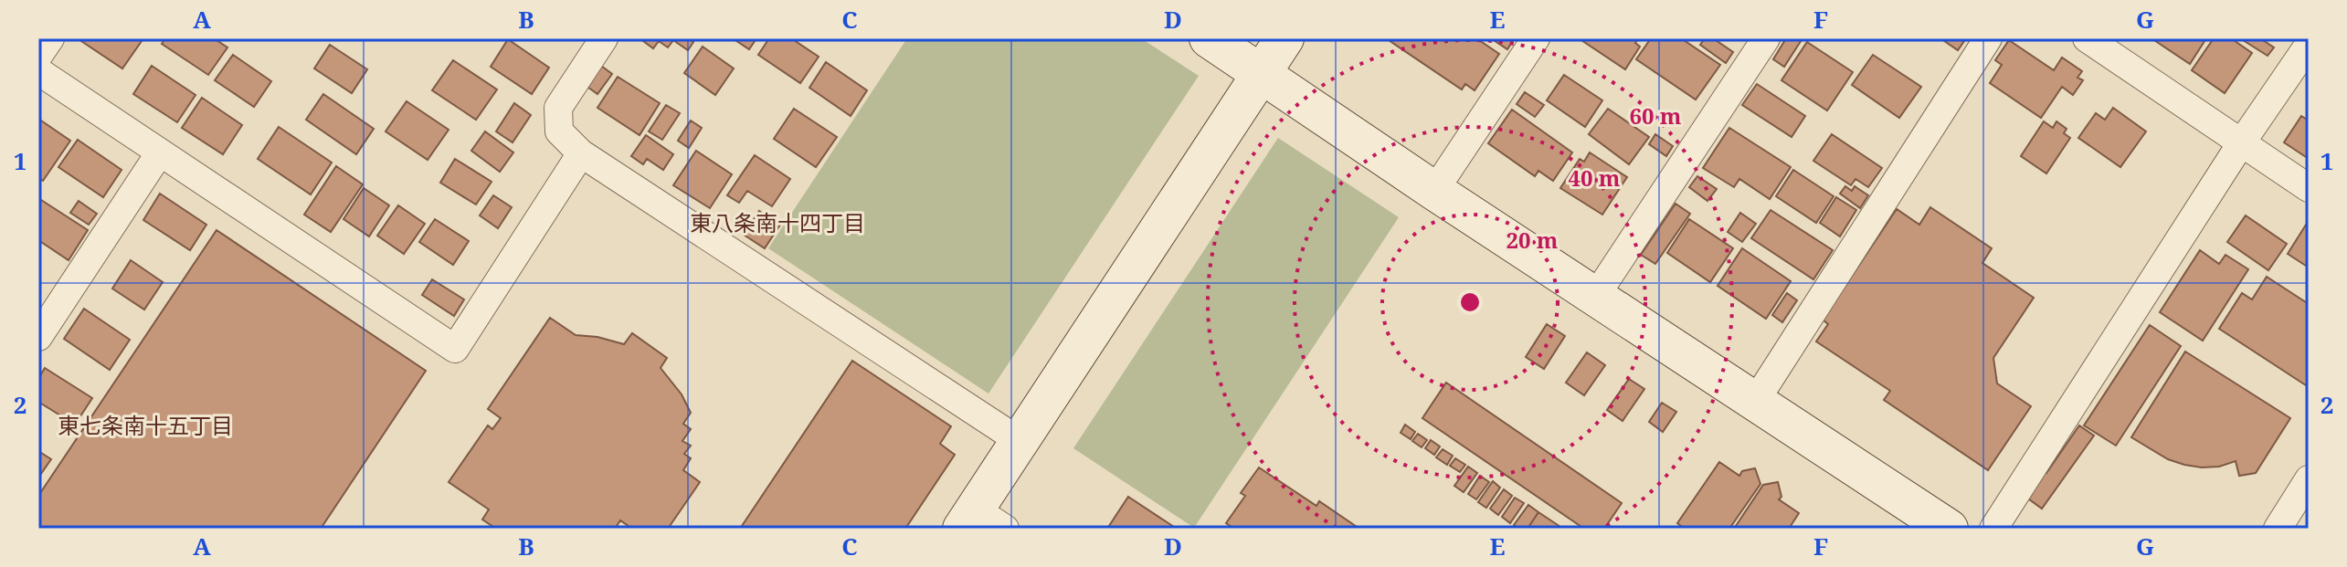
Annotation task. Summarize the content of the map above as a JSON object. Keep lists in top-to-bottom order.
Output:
{
  "districts": ["東八条南十四丁目", "東七条南十五丁目"],
  "grid": {
    "columns": [
      "A",
      "B",
      "C",
      "D",
      "E",
      "F",
      "G"
    ],
    "rows": ["1", "2"]
  },
  "rings": ["60 m", "40 m", "20 m"]
}
